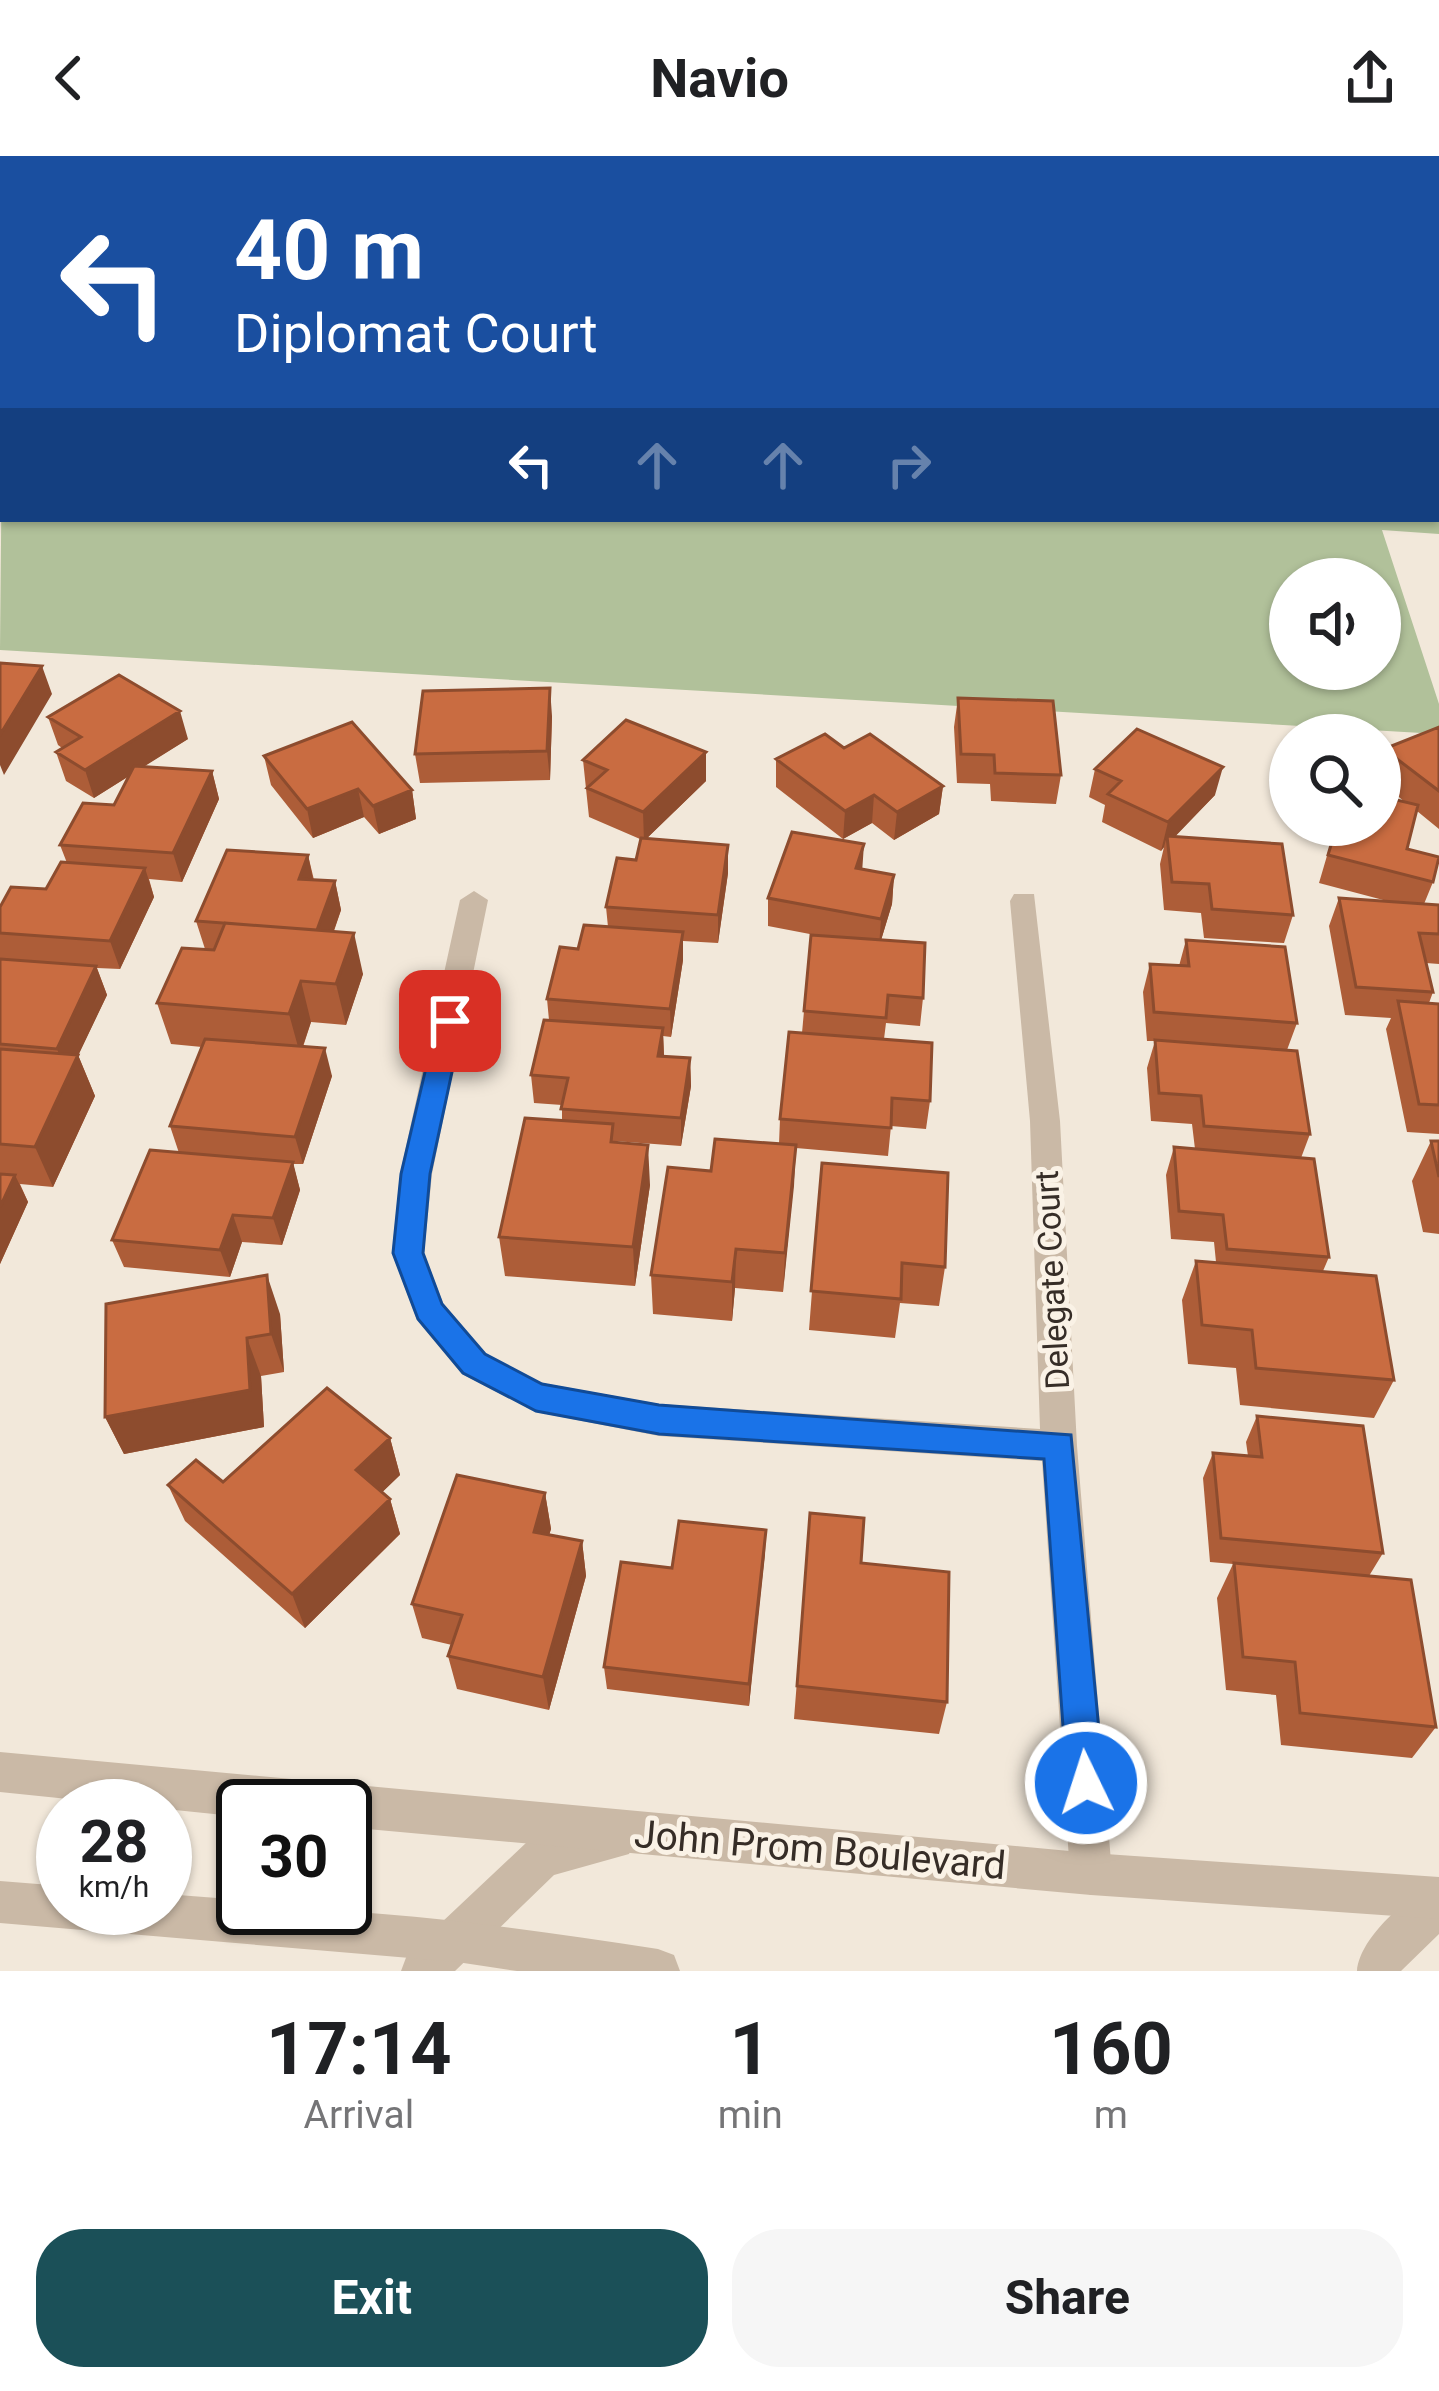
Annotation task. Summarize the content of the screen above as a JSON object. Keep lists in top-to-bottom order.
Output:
{
  "streets": {
    "street": ["Delegate Court", "John Prom Boulevard"]
  },
  "crossings": [
    ["Delegate Court", "John Prom Boulevard"]
  ],
  "page": {
    "header": "Navio",
    "turn": ["40 m", "Diplomat Court"],
    "speed": "28 km/h",
    "limit": "30",
    "eta": [
      "17:14",
      "Arrival",
      "1",
      "min",
      "160",
      "m"
    ],
    "buttons": ["Exit", "Share"]
  }
}
